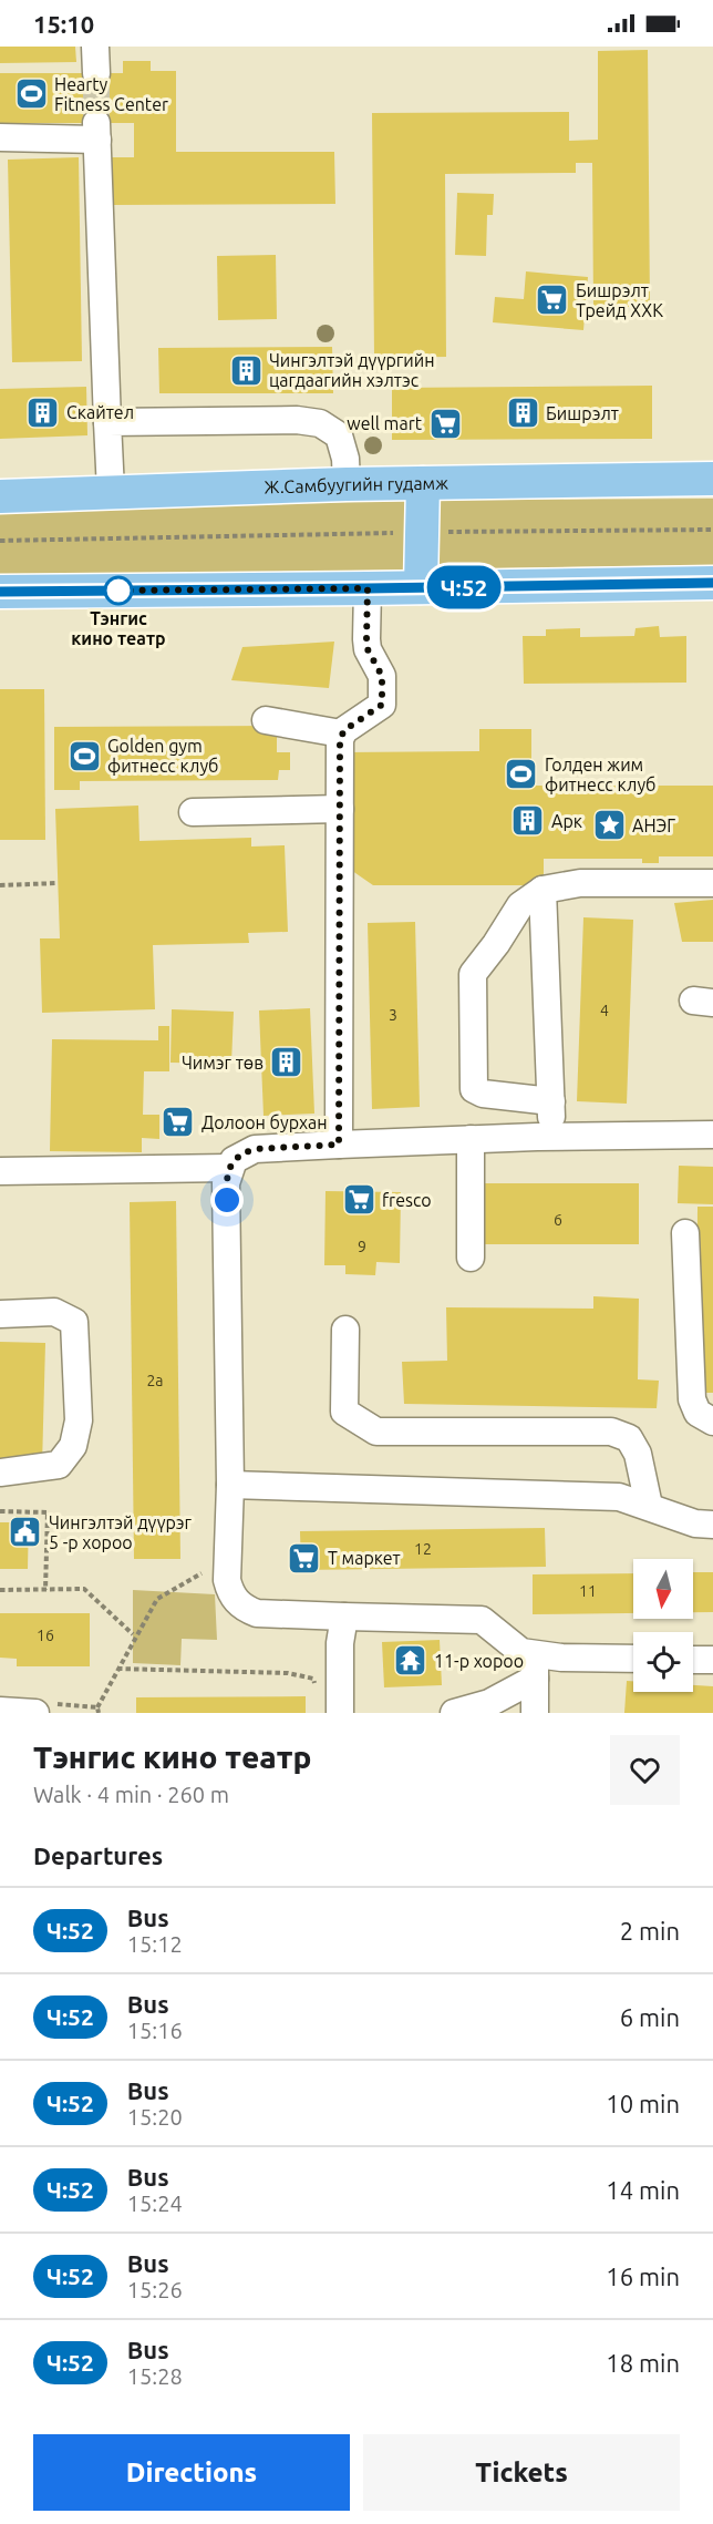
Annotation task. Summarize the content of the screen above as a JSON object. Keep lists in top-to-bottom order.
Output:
{
  "streets": {
    "main road": ["Ж.Самбуугийн гудамж"]
  },
  "places": {
    "sports": ["Hearty Fitness Center", "Golden gym фитнесс клуб", "Голден жим фитнесс клуб"],
    "supermarket": [
      "Бишрэлт Трейд ХХК",
      "well mart",
      "Долоон бурхан",
      "fresco",
      "Т маркет"
    ],
    "building": [
      "Чингэлтэй дүүргийн цагдаагийн хэлтэс",
      "Скайтел",
      "Бишрэлт",
      "Арк",
      "Чимэг төв"
    ],
    "other": ["Тэнгис кино театр"],
    "place": ["АНЭГ"],
    "public building": ["Чингэлтэй дүүрэг 5 -р хороо"],
    "temple": ["11-р хороо"]
  },
  "lines": ["bus line Ч:52"],
  "house_numbers": [
    "4",
    "3",
    "6",
    "9",
    "2а",
    "12",
    "11",
    "16"
  ],
  "north": "bottom",
  "page": {
    "status": "15:10",
    "on_map": "Ч:52",
    "heading": [
      ["Тэнгис кино театр", "Walk · 4 min · 260 m"],
      "Departures"
    ],
    "list": [
      {
        "mark": "Ч:52",
        "name": "Bus",
        "note": "15:12",
        "value": "2 min"
      },
      {
        "mark": "Ч:52",
        "name": "Bus",
        "note": "15:16",
        "value": "6 min"
      },
      {
        "mark": "Ч:52",
        "name": "Bus",
        "note": "15:20",
        "value": "10 min"
      },
      {
        "mark": "Ч:52",
        "name": "Bus",
        "note": "15:24",
        "value": "14 min"
      },
      {
        "mark": "Ч:52",
        "name": "Bus",
        "note": "15:26",
        "value": "16 min"
      },
      {
        "mark": "Ч:52",
        "name": "Bus",
        "note": "15:28",
        "value": "18 min"
      }
    ],
    "buttons": ["Directions", "Tickets"]
  }
}
